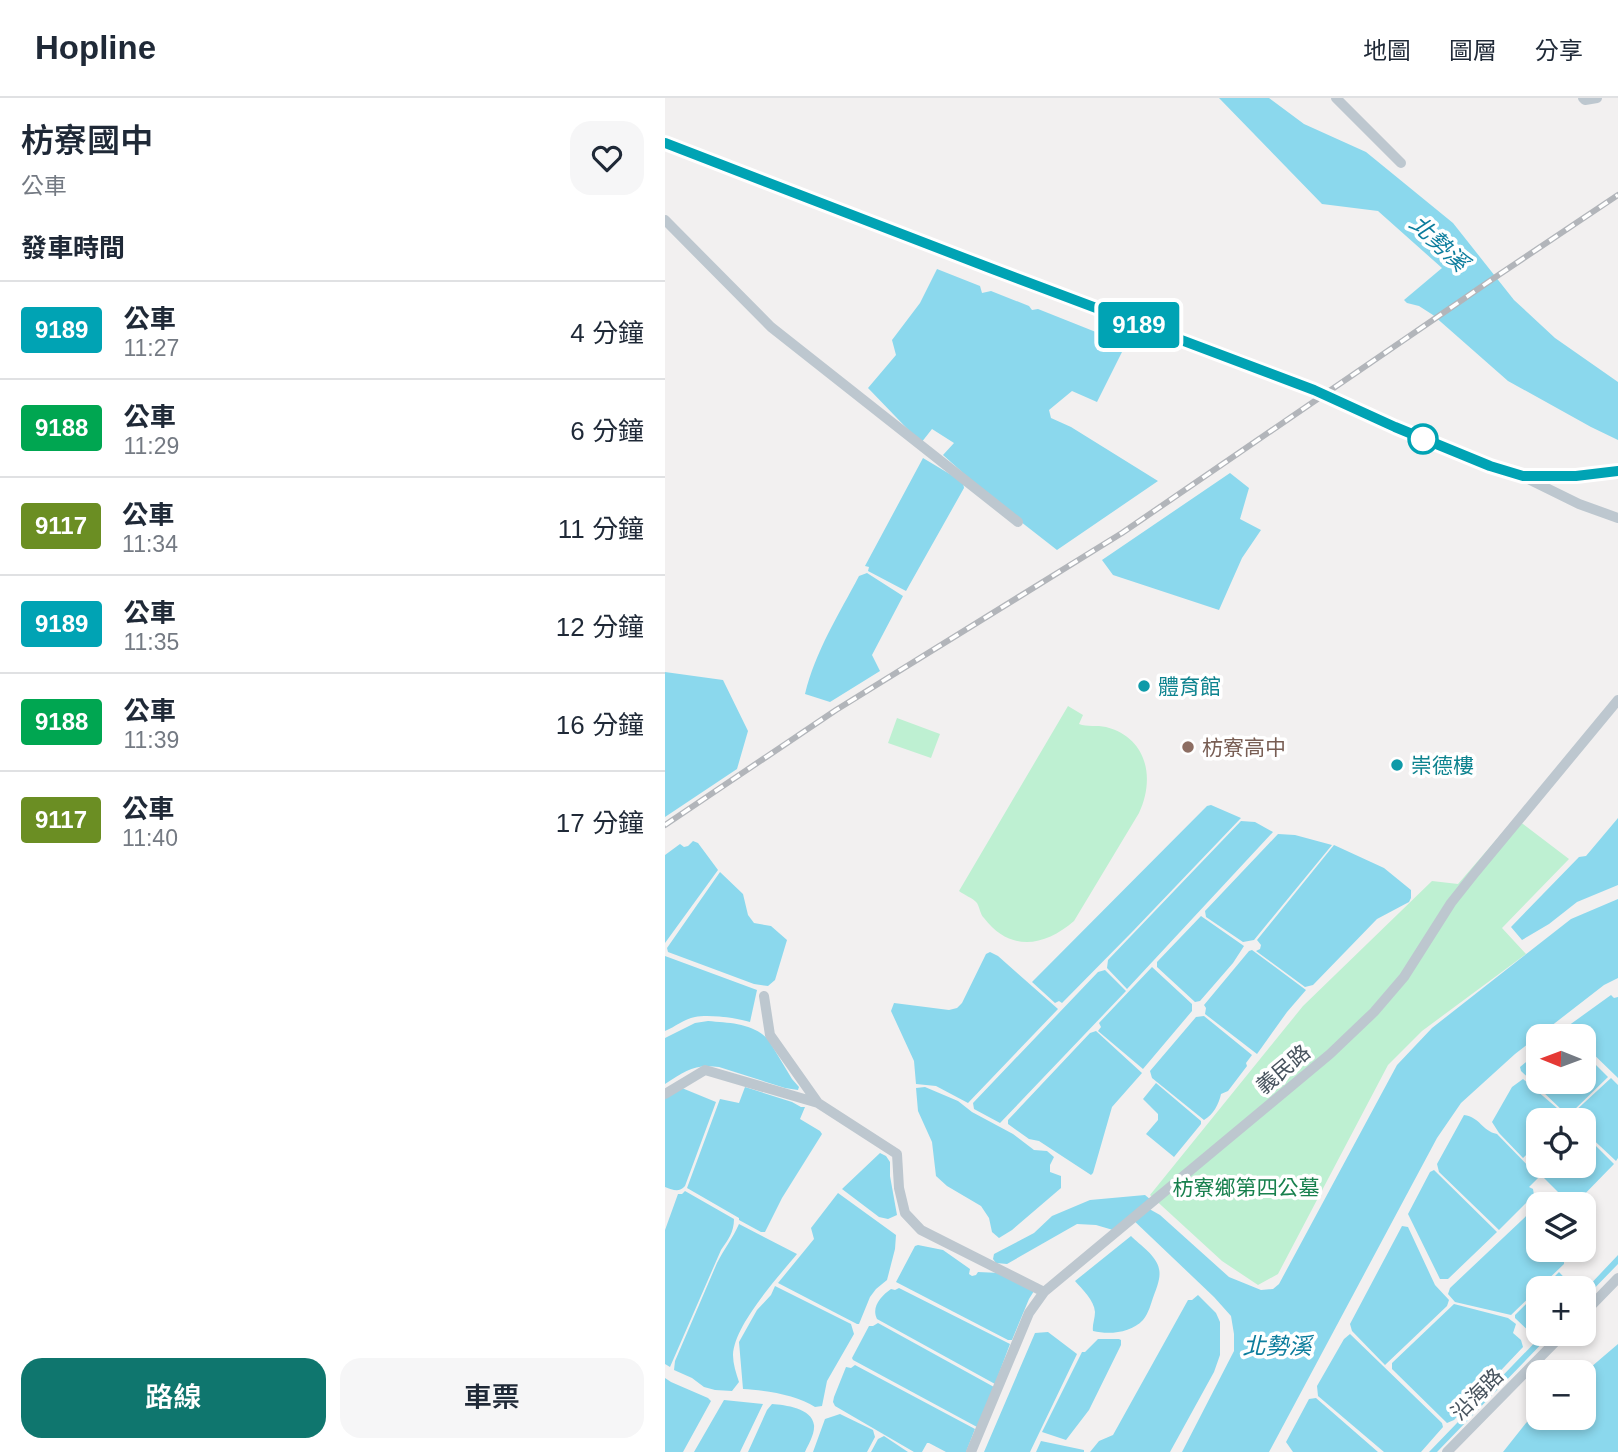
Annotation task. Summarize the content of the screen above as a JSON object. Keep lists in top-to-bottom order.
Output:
{
  "streets": {
    "street": ["義民路", "沿海路"]
  },
  "water": ["北勢溪"],
  "parks": ["枋寮鄉第四公墓"],
  "places": ["體育館", "枋寮高中", "崇德樓"],
  "lines": ["bus line 9189"],
  "north": "left",
  "page": {
    "header": "Hopline",
    "nav": ["地圖", "圖層", "分享"],
    "heading": [
      ["枋寮國中", "公車"],
      "發車時間"
    ],
    "on_map": "9189",
    "list": [
      {
        "mark": "9189",
        "name": "公車",
        "note": "11:27",
        "value": "4 分鐘"
      },
      {
        "mark": "9188",
        "name": "公車",
        "note": "11:29",
        "value": "6 分鐘"
      },
      {
        "mark": "9117",
        "name": "公車",
        "note": "11:34",
        "value": "11 分鐘"
      },
      {
        "mark": "9189",
        "name": "公車",
        "note": "11:35",
        "value": "12 分鐘"
      },
      {
        "mark": "9188",
        "name": "公車",
        "note": "11:39",
        "value": "16 分鐘"
      },
      {
        "mark": "9117",
        "name": "公車",
        "note": "11:40",
        "value": "17 分鐘"
      }
    ],
    "map_buttons": ["+", "−"],
    "buttons": ["路線", "車票"]
  }
}
